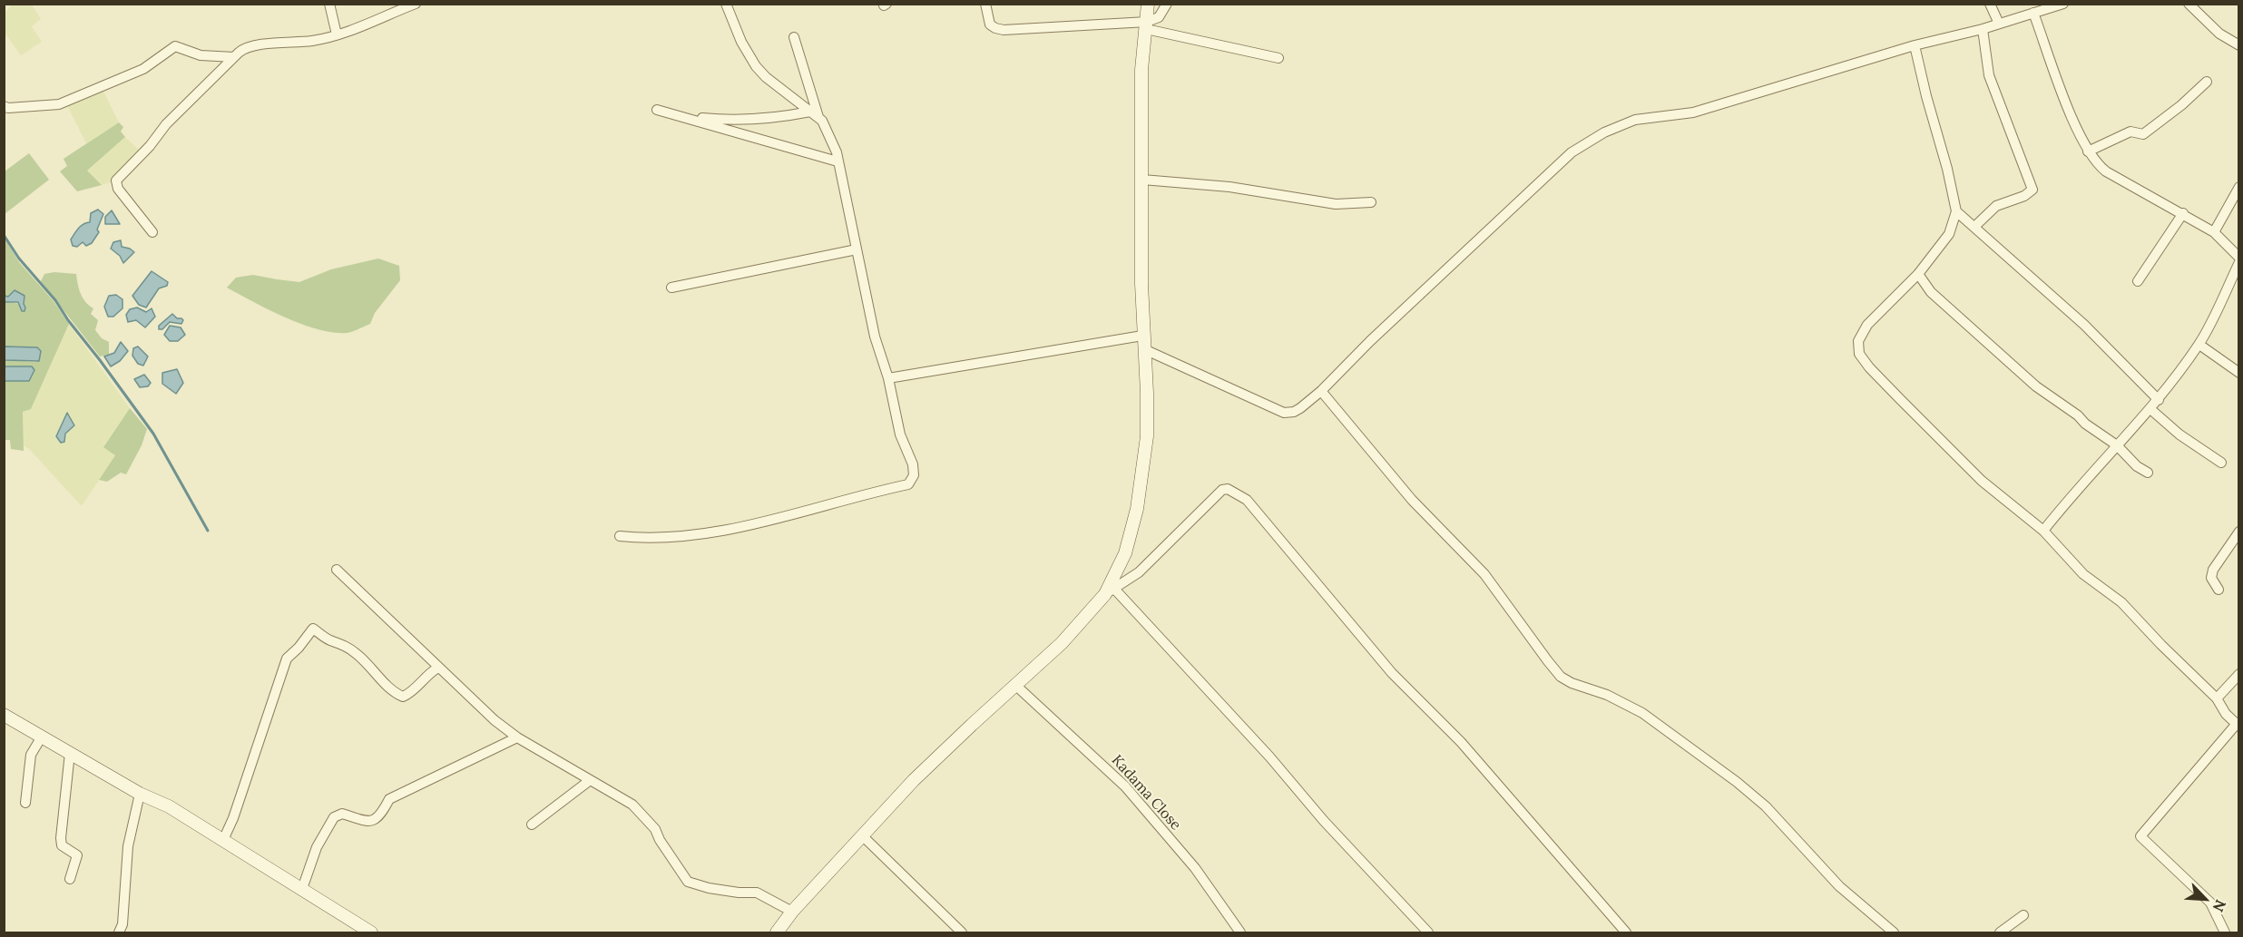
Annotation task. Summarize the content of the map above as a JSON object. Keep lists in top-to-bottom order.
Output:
{
  "streets": {
    "street": ["Kadama Close"]
  },
  "north": "bottom right"
}
